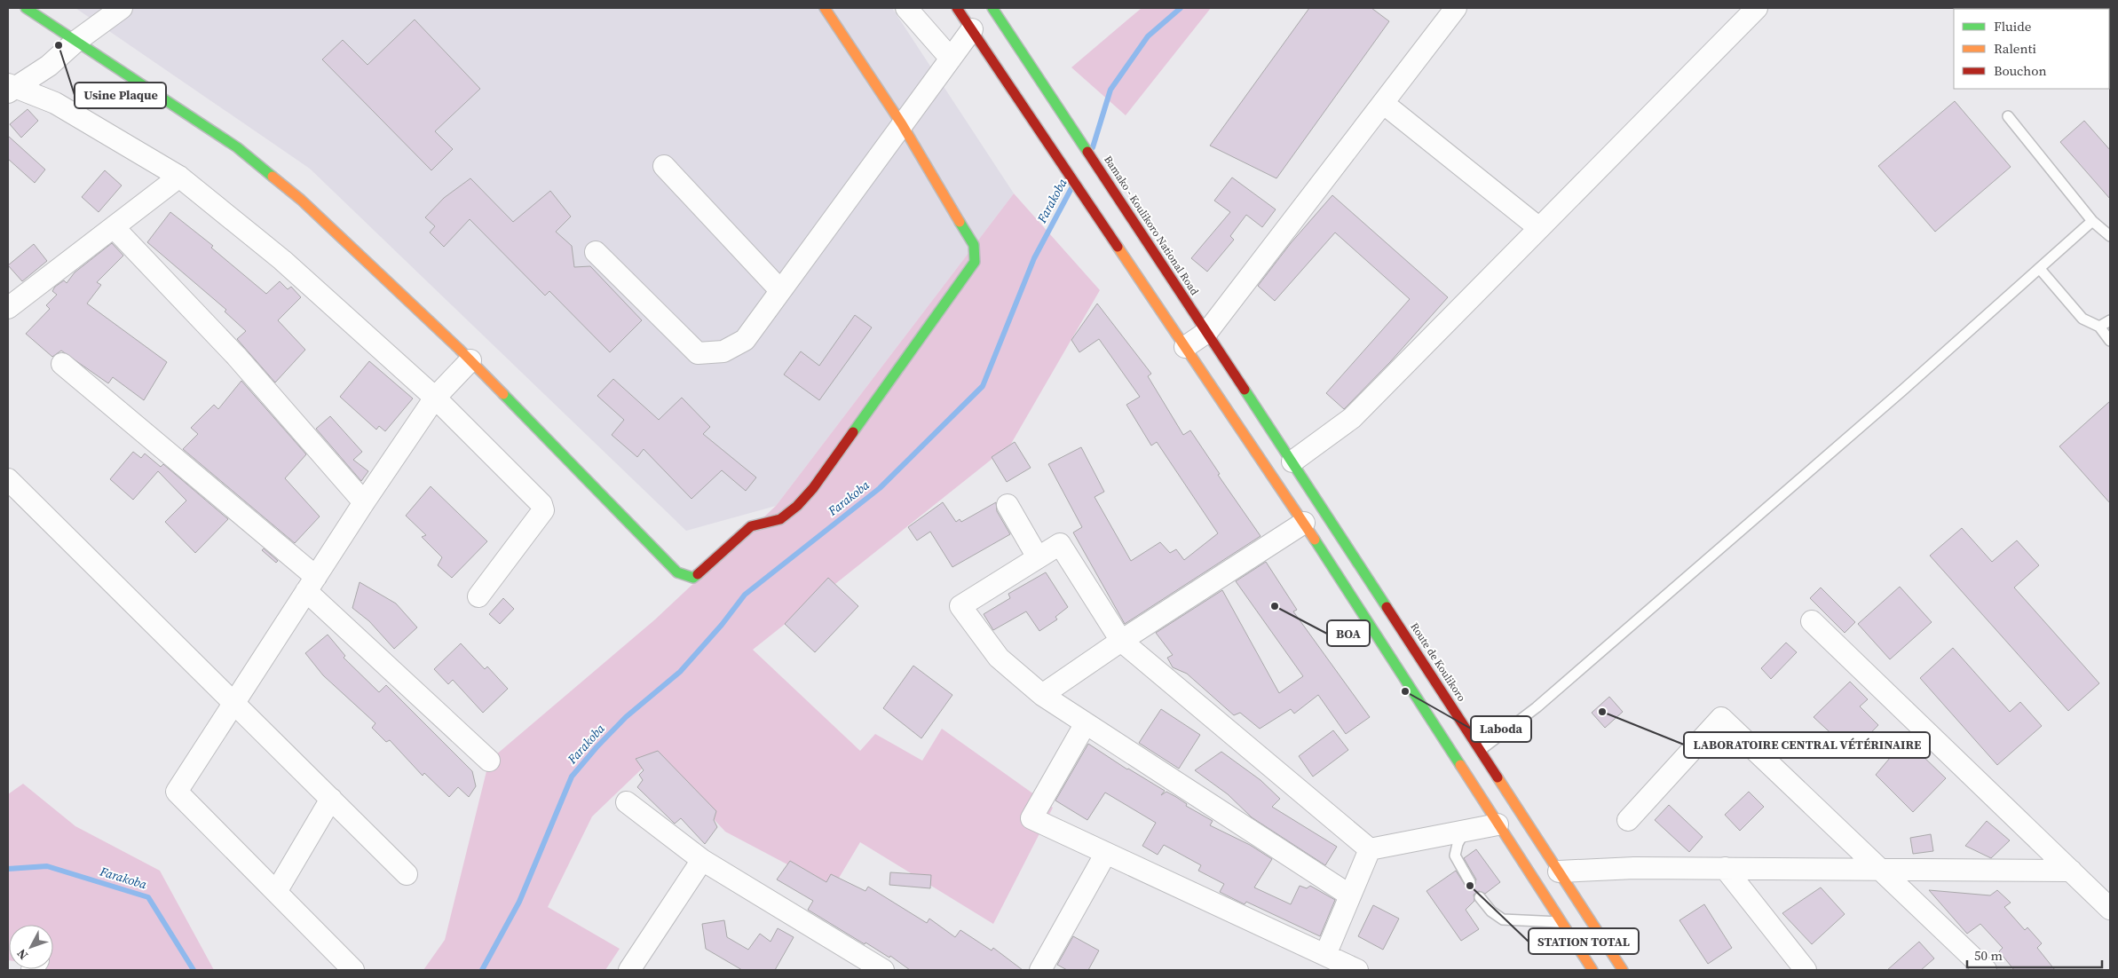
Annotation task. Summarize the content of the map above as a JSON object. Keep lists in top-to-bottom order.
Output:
{
  "streets": {
    "main road": ["Bamako - Koulikoro National Road", "Route de Koulikoro"]
  },
  "crossings": [
    ["Bamako - Koulikoro National Road", "Route de Koulikoro"]
  ],
  "water": ["Farakoba"],
  "places": [
    "Usine Plaque",
    "BOA",
    "Laboda",
    "LABORATOIRE CENTRAL VÉTÉRINAIRE",
    "STATION TOTAL"
  ],
  "legend": ["Fluide", "Ralenti", "Bouchon"],
  "scale_bar": "50 m",
  "north": "bottom left"
}
